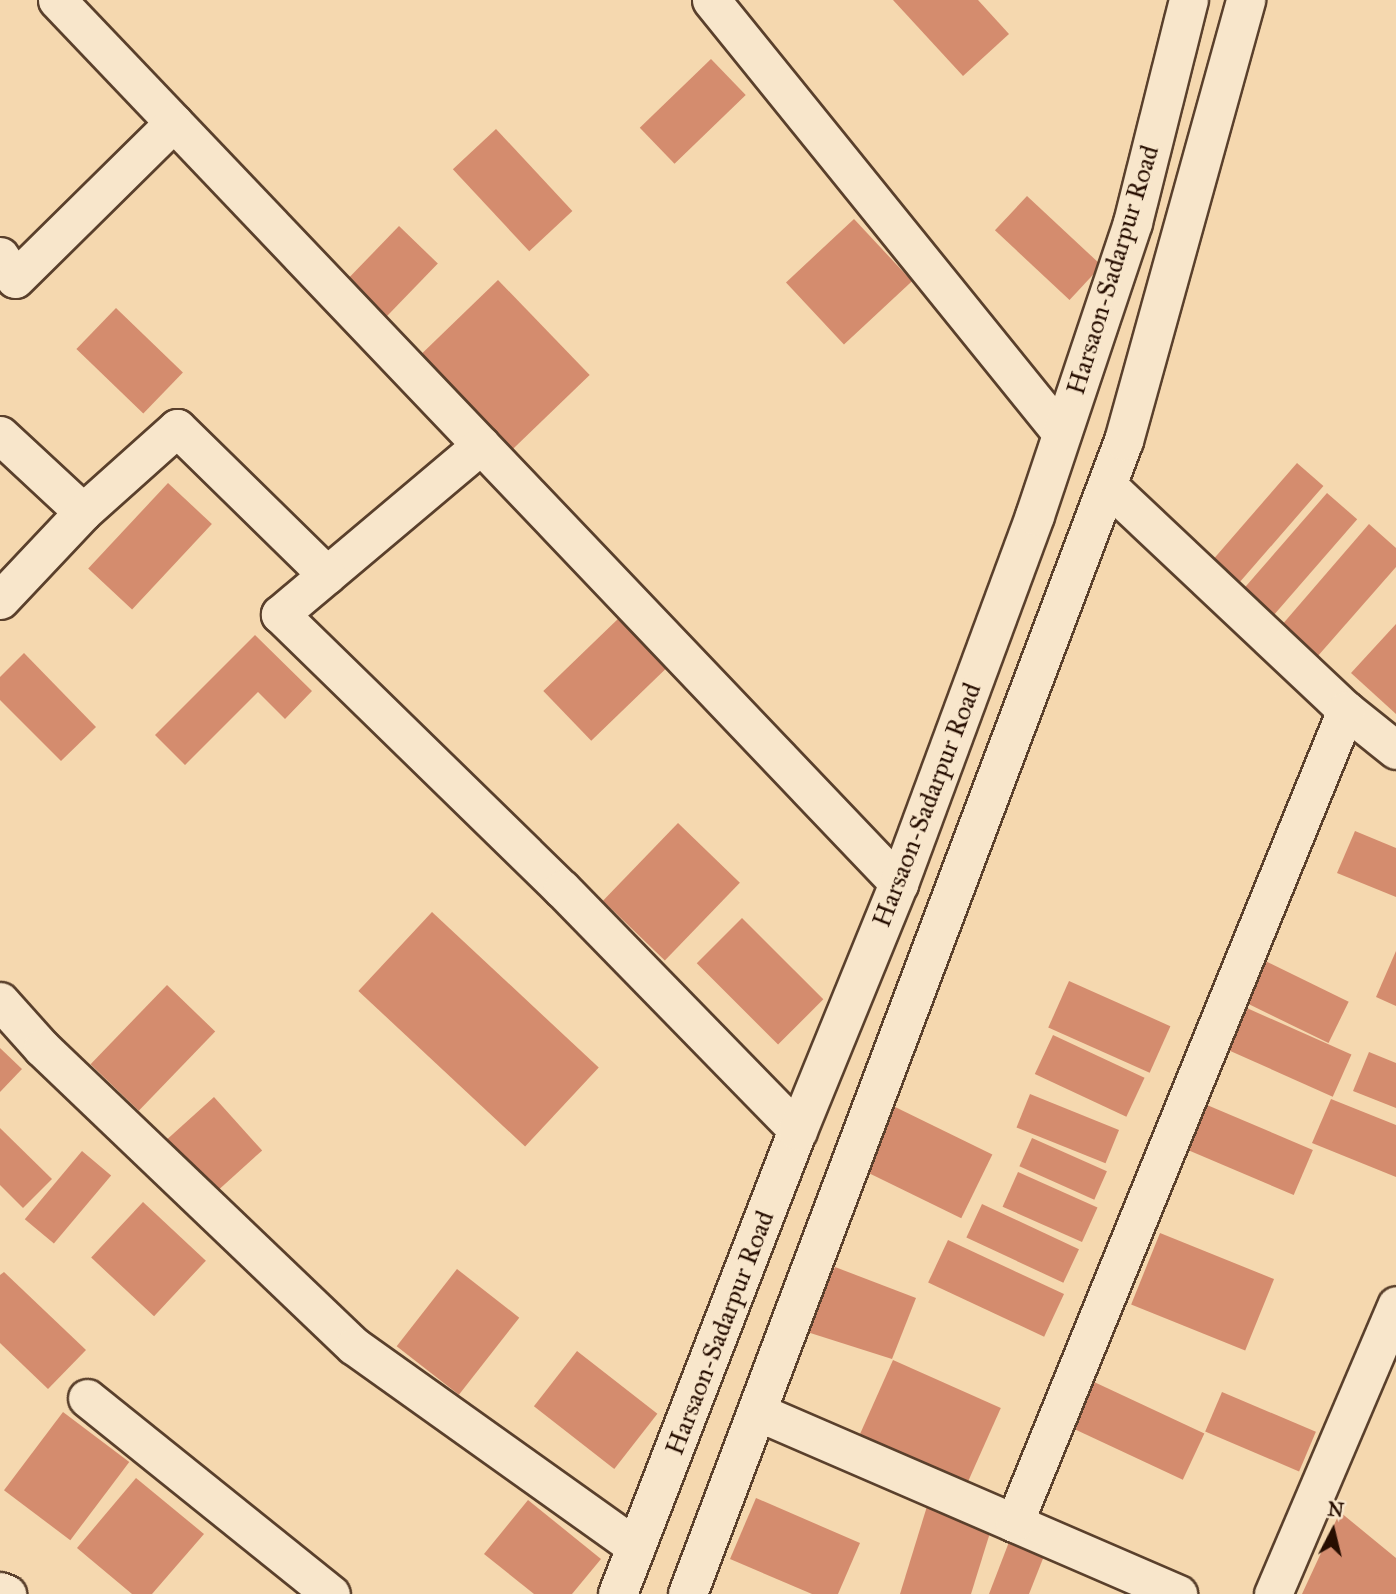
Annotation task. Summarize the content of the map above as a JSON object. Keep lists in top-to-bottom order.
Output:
{
  "streets": {
    "street": ["Harsaon-Sadarpur Road"]
  },
  "north": "top"
}
